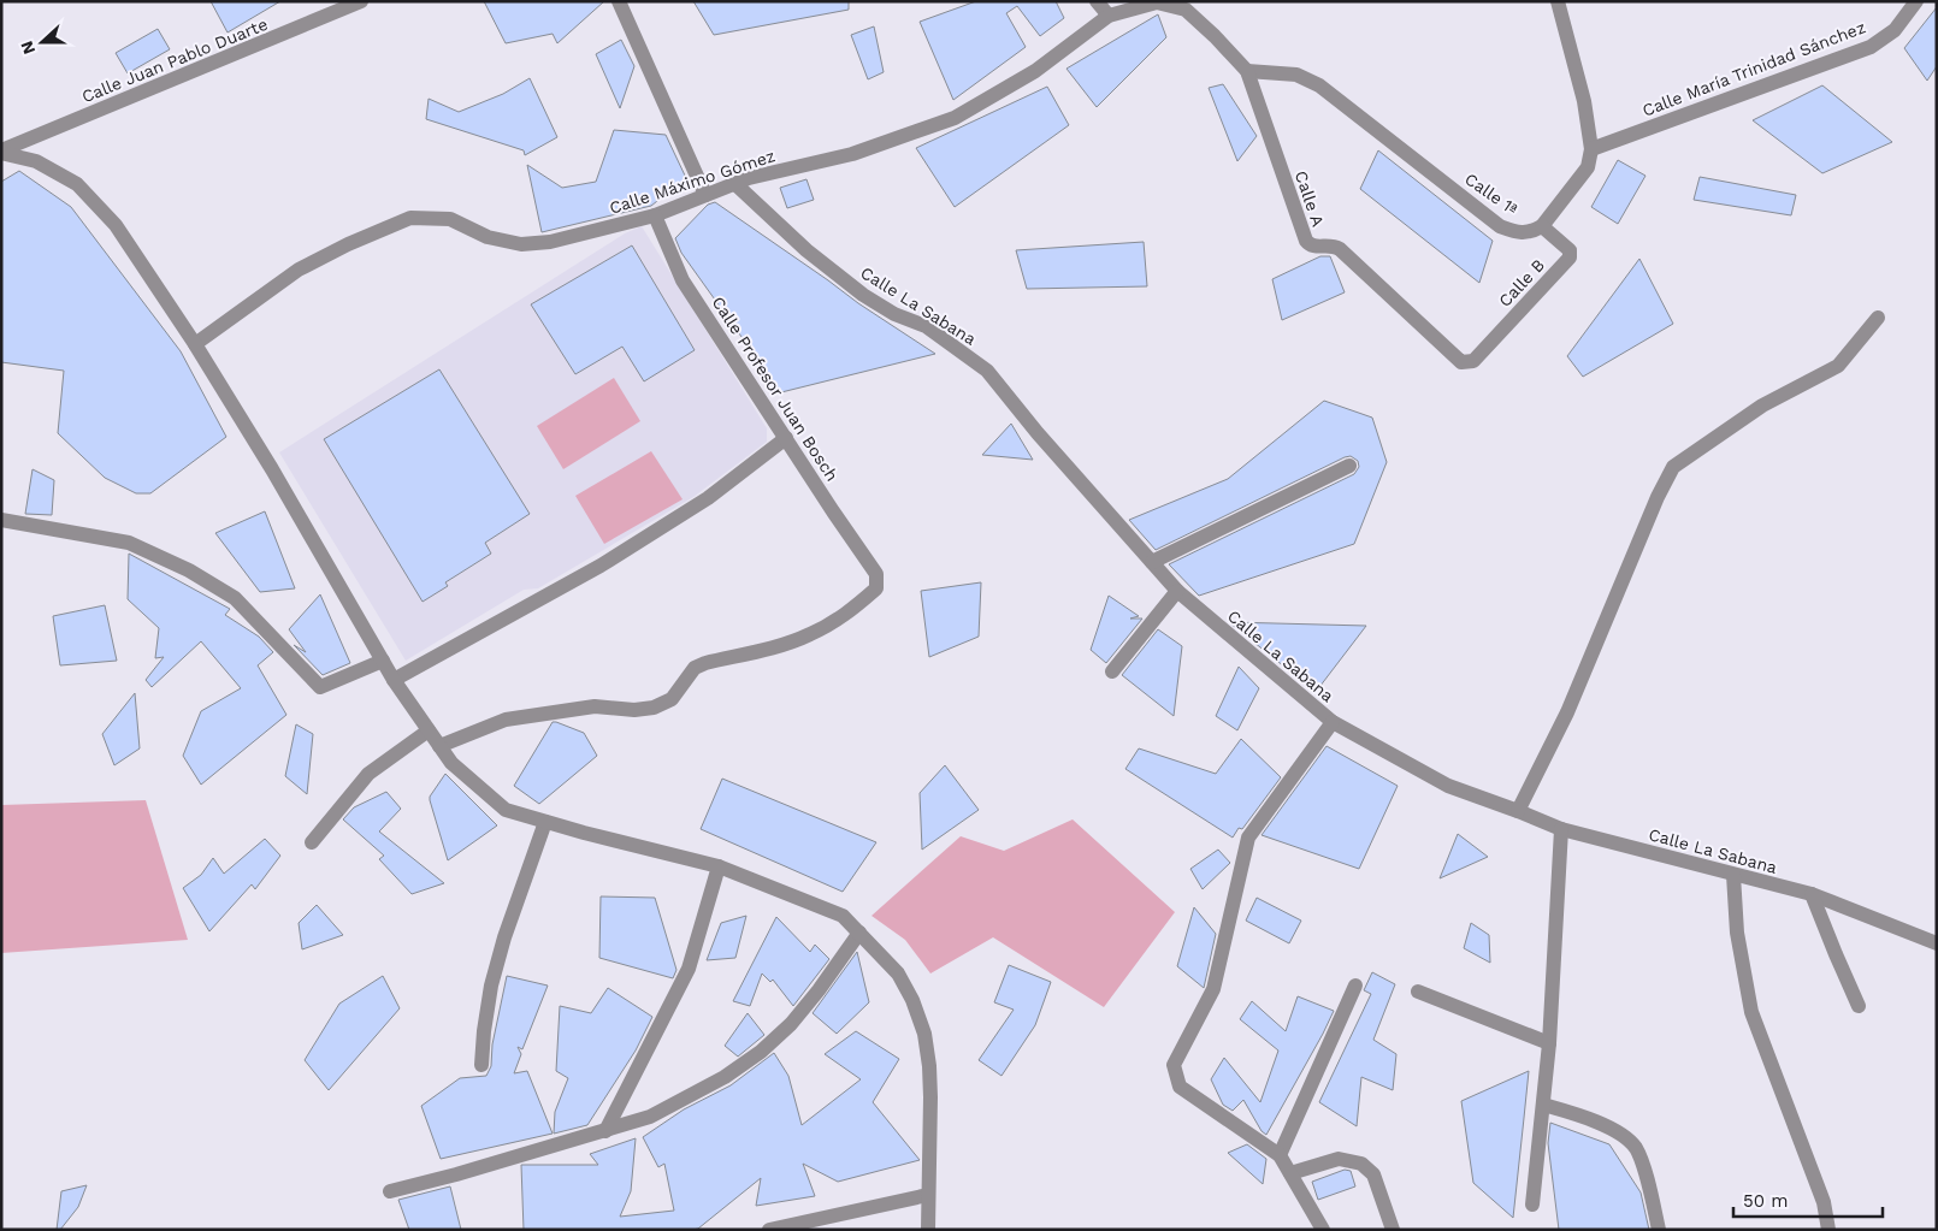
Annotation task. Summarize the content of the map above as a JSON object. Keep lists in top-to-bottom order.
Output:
{
  "streets": {
    "street": [
      "Calle Juan Pablo Duarte",
      "Calle María Trinidad Sánchez",
      "Calle Máximo Gómez",
      "Calle 1ª",
      "Calle A",
      "Calle B",
      "Calle La Sabana",
      "Calle Profesor Juan Bosch"
    ]
  },
  "crossings": [
    ["Calle Máximo Gómez", "Calle 1ª"],
    ["Calle Máximo Gómez", "Calle A"],
    ["Calle Máximo Gómez", "Calle La Sabana"],
    ["Calle Máximo Gómez", "Calle Profesor Juan Bosch"],
    ["Calle 1ª", "Calle A"],
    ["Calle 1ª", "Calle B"],
    ["Calle A", "Calle B"]
  ],
  "scale_bar": "50 m",
  "north": "left"
}
